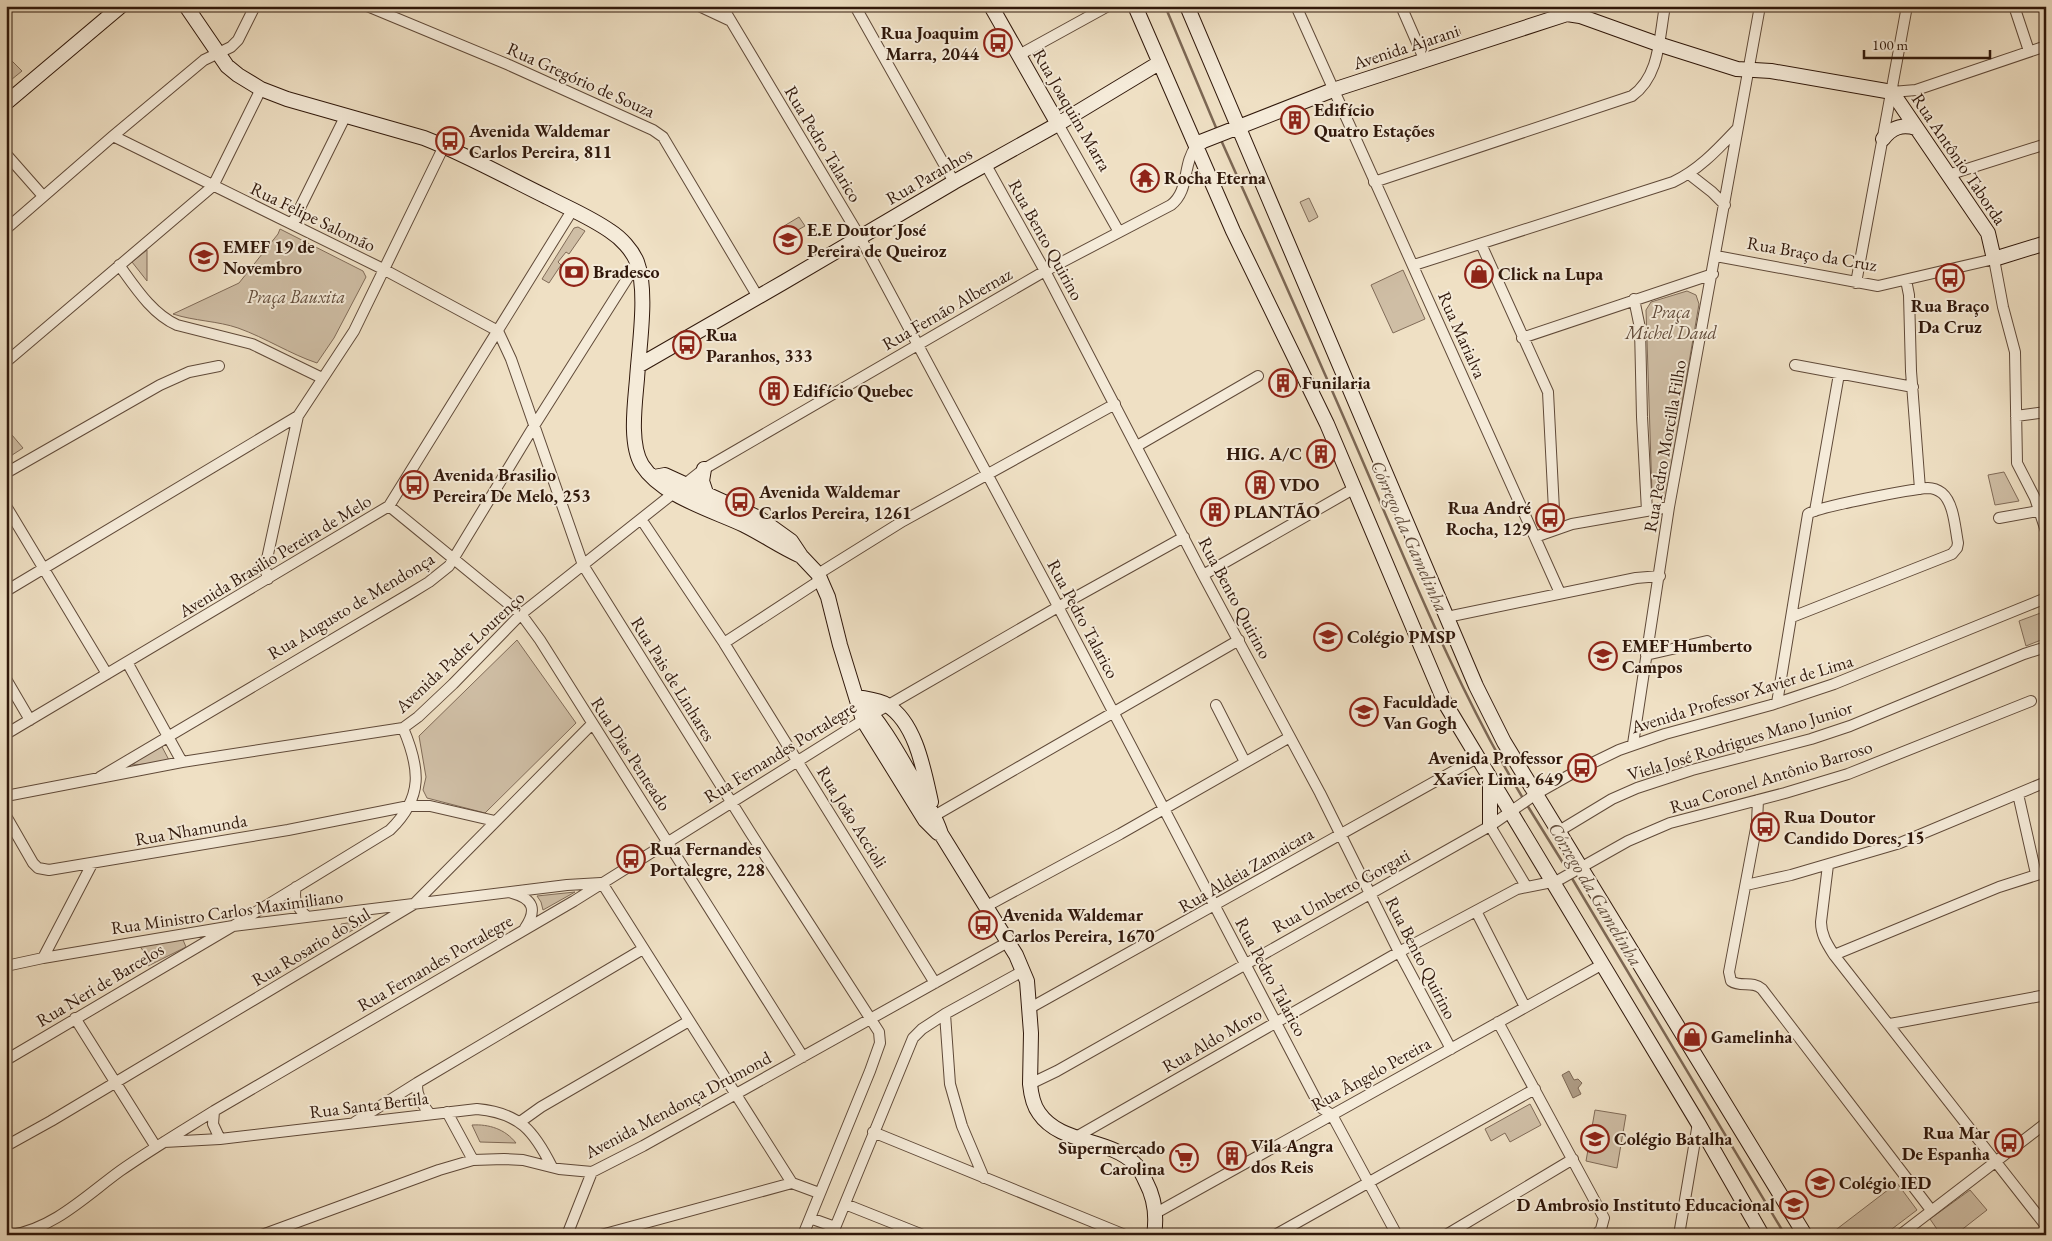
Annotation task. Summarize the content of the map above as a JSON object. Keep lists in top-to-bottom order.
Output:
{
  "streets": {
    "street": [
      "Avenida Ajarani",
      "Rua Gregório de Souza",
      "Rua Joaquim Marra",
      "Rua Pedro Talarico",
      "Rua Antônio Taborda",
      "Rua Paranhos",
      "Rua Felipe Salomão",
      "Rua Bento Quirino",
      "Rua Braço da Cruz",
      "Rua Fernão Albernaz",
      "Rua Marialva",
      "Rua Pedro Morcilla Filho",
      "Avenida Brasilio Pereira de Melo",
      "Rua Augusto de Mendonça",
      "Avenida Padre Lourenço",
      "Rua Pais de Linhares",
      "Avenida Professor Xavier de Lima",
      "Viela José Rodrigues Mano Junior",
      "Rua Fernandes Portalegre",
      "Rua Dias Penteado",
      "Rua Coronel Antônio Barroso",
      "Rua João Accioli",
      "Rua Nhamunda",
      "Rua Aldeia Zamaicara",
      "Rua Umberto Gorgati",
      "Rua Ministro Carlos Maximiliano",
      "Rua Rosario do Sul",
      "Rua Neri de Barcelos",
      "Rua Aldo Moro",
      "Rua Ângelo Pereira",
      "Rua Santa Bertila",
      "Avenida Mendonça Drumond"
    ]
  },
  "crossings": [
    ["Avenida Ajarani", "Rua Antônio Taborda"],
    ["Avenida Ajarani", "Rua Fernão Albernaz"],
    ["Avenida Ajarani", "Rua Marialva"],
    ["Avenida Ajarani", "Rua Pedro Morcilla Filho"],
    ["Rua Gregório de Souza", "Rua Paranhos"],
    ["Rua Joaquim Marra", "Rua Paranhos"],
    ["Rua Joaquim Marra", "Rua Fernão Albernaz"],
    ["Rua Pedro Talarico", "Rua Paranhos"],
    ["Rua Pedro Talarico", "Rua Fernão Albernaz"],
    ["Rua Pedro Talarico", "Rua Fernandes Portalegre"],
    ["Rua Pedro Talarico", "Rua Aldeia Zamaicara"],
    ["Rua Pedro Talarico", "Rua Umberto Gorgati"],
    ["Rua Pedro Talarico", "Rua Aldo Moro"],
    ["Rua Pedro Talarico", "Rua Ângelo Pereira"],
    ["Rua Antônio Taborda", "Rua Braço da Cruz"],
    ["Rua Paranhos", "Rua Bento Quirino"],
    ["Rua Felipe Salomão", "Avenida Brasilio Pereira de Melo"],
    ["Rua Felipe Salomão", "Rua Pais de Linhares"],
    ["Rua Bento Quirino", "Rua Fernão Albernaz"],
    ["Rua Bento Quirino", "Rua Fernandes Portalegre"],
    ["Rua Bento Quirino", "Rua Aldeia Zamaicara"],
    ["Rua Bento Quirino", "Rua Umberto Gorgati"],
    ["Rua Bento Quirino", "Rua Aldo Moro"],
    ["Rua Bento Quirino", "Rua Ângelo Pereira"],
    ["Rua Braço da Cruz", "Rua Pedro Morcilla Filho"],
    ["Rua Fernão Albernaz", "Avenida Padre Lourenço"],
    ["Rua Pedro Morcilla Filho", "Avenida Professor Xavier de Lima"],
    ["Avenida Brasilio Pereira de Melo", "Rua Pais de Linhares"],
    ["Avenida Brasilio Pereira de Melo", "Rua Dias Penteado"],
    ["Rua Augusto de Mendonça", "Avenida Padre Lourenço"],
    ["Rua Augusto de Mendonça", "Rua Pais de Linhares"],
    ["Rua Augusto de Mendonça", "Rua Dias Penteado"],
    ["Avenida Padre Lourenço", "Rua Pais de Linhares"],
    ["Avenida Padre Lourenço", "Rua Dias Penteado"],
    ["Avenida Padre Lourenço", "Rua João Accioli"],
    ["Rua Pais de Linhares", "Rua Fernandes Portalegre"],
    ["Rua Pais de Linhares", "Avenida Mendonça Drumond"],
    ["Avenida Professor Xavier de Lima", "Rua Umberto Gorgati"],
    ["Rua Fernandes Portalegre", "Rua Dias Penteado"],
    ["Rua Fernandes Portalegre", "Rua João Accioli"],
    ["Rua Fernandes Portalegre", "Rua Ministro Carlos Maximiliano"],
    ["Rua Fernandes Portalegre", "Rua Santa Bertila"],
    ["Rua Dias Penteado", "Rua Rosario do Sul"],
    ["Rua Dias Penteado", "Avenida Mendonça Drumond"],
    ["Rua Coronel Antônio Barroso", "Rua Aldo Moro"],
    ["Rua João Accioli", "Avenida Mendonça Drumond"],
    ["Rua Nhamunda", "Rua Rosario do Sul"],
    ["Rua Nhamunda", "Rua Neri de Barcelos"],
    ["Rua Ministro Carlos Maximiliano", "Rua Rosario do Sul"],
    ["Rua Ministro Carlos Maximiliano", "Rua Neri de Barcelos"],
    ["Rua Santa Bertila", "Avenida Mendonça Drumond"]
  ],
  "water": ["Córrego da Gamelinha"],
  "parks": ["Praça Bauxita", "Praça Michel Daud"],
  "places": {
    "bus stop": [
      "Rua Joaquim Marra, 2044",
      "Avenida Waldemar Carlos Pereira, 811",
      "Rua Braço Da Cruz",
      "Rua Paranhos, 333",
      "Avenida Brasilio Pereira De Melo, 253",
      "Avenida Waldemar Carlos Pereira, 1261",
      "Rua André Rocha, 129",
      "Avenida Professor Xavier Lima, 649",
      "Rua Doutor Candido Dores, 15",
      "Rua Fernandes Portalegre, 228",
      "Avenida Waldemar Carlos Pereira, 1670",
      "Rua Mar De Espanha"
    ],
    "building": [
      "Edifício Quatro Estações",
      "Funilaria",
      "Edifício Quebec",
      "HIG. A/C",
      "VDO",
      "PLANTÃO",
      "Vila Angra dos Reis"
    ],
    "temple": ["Rocha Eterna"],
    "school or university": [
      "E.E Doutor José Pereira de Queiroz",
      "EMEF 19 de Novembro",
      "Colégio PMSP",
      "EMEF Humberto Campos",
      "Faculdade Van Gogh",
      "Colégio Batalha",
      "Colégio IED",
      "D Ambrosio Instituto Educacional"
    ],
    "bank": ["Bradesco"],
    "shop": ["Click na Lupa", "Gamelinha"],
    "supermarket": ["Supermercado Carolina"]
  },
  "scale_bar": "100 m"
}
